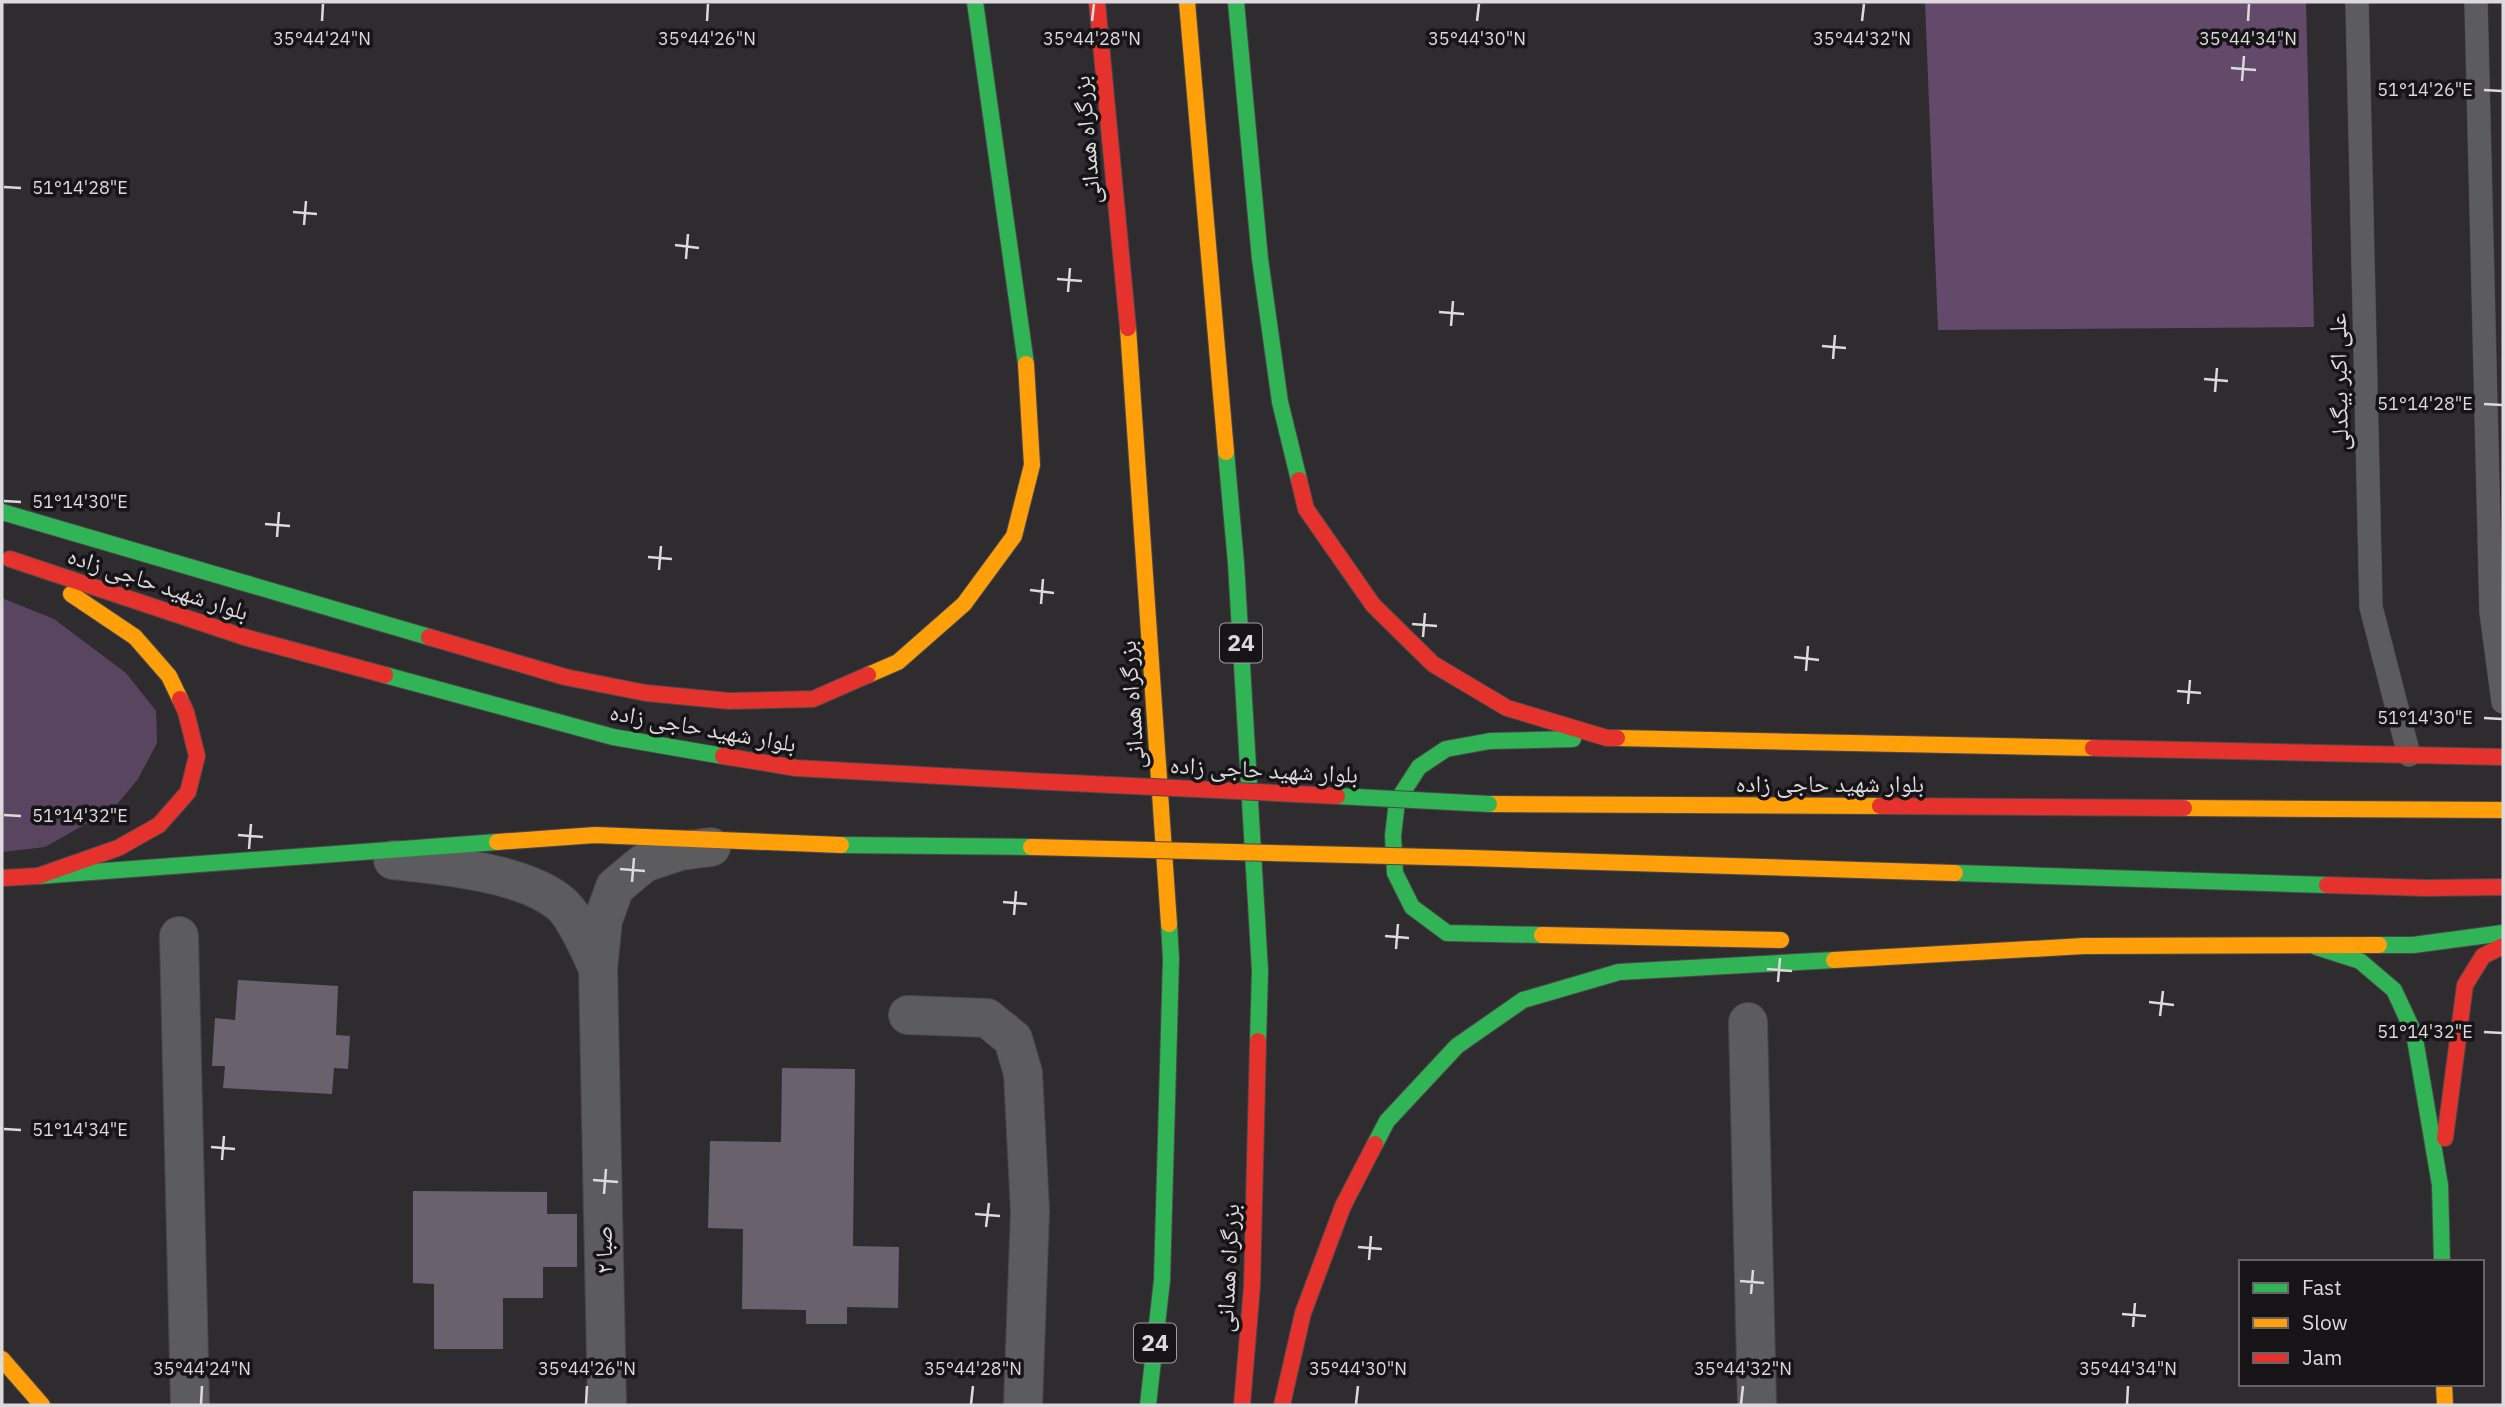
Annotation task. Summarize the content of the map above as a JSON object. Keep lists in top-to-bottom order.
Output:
{
  "streets": {
    "main road": ["بزرگراه همدانی", "بلوار شهید حاجی زاده", "24"],
    "street": ["صبا ۲"],
    "lane": ["علی اکبر بیگدلی"]
  },
  "legend": ["Fast", "Slow", "Jam"],
  "coordinates": [
    "35°44'24\"N",
    "35°44'26\"N",
    "35°44'28\"N",
    "35°44'30\"N",
    "35°44'32\"N",
    "35°44'34\"N",
    "51°14'26\"E",
    "51°14'28\"E",
    "51°14'30\"E",
    "51°14'32\"E",
    "51°14'34\"E"
  ]
}
